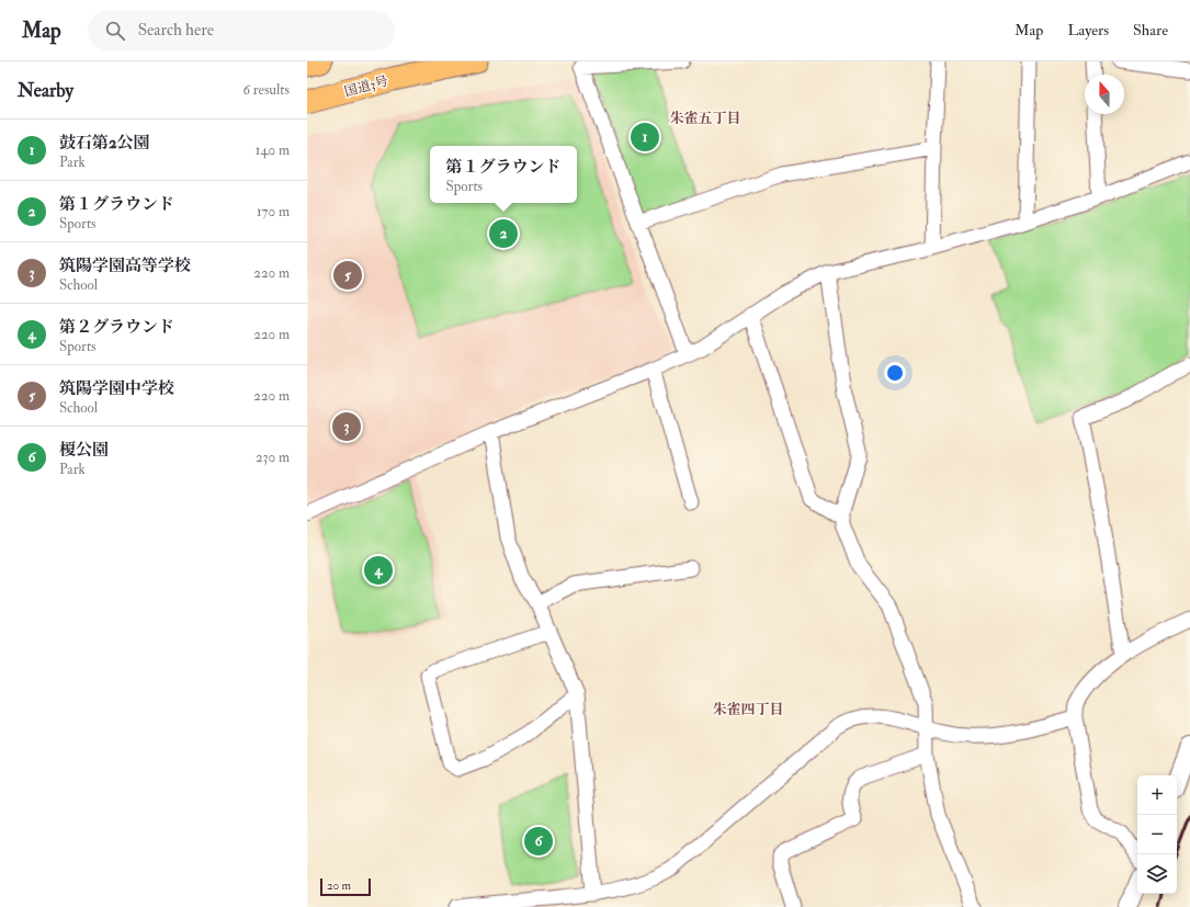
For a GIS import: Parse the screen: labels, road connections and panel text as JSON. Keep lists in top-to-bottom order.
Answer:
{
  "streets": {
    "highway": ["国道3号"]
  },
  "districts": ["朱雀五丁目", "朱雀四丁目"],
  "scale_bar": "20 m",
  "north": "top",
  "page": {
    "header": "Map",
    "search": "Search here",
    "nav": ["Map", "Layers", "Share"],
    "heading": ["Nearby", "6 results"],
    "list": [
      {
        "mark": "1",
        "name": "鼓石第2公園",
        "note": "Park",
        "value": "140 m"
      },
      {
        "mark": "2",
        "name": "第１グラウンド",
        "note": "Sports",
        "value": "170 m"
      },
      {
        "mark": "3",
        "name": "筑陽学園高等学校",
        "note": "School",
        "value": "220 m"
      },
      {
        "mark": "4",
        "name": "第２グラウンド",
        "note": "Sports",
        "value": "220 m"
      },
      {
        "mark": "5",
        "name": "筑陽学園中学校",
        "note": "School",
        "value": "220 m"
      },
      {
        "mark": "6",
        "name": "榎公園",
        "note": "Park",
        "value": "230 m"
      }
    ],
    "pins": [
      "1",
      "2",
      "5",
      "3",
      "4",
      "6"
    ],
    "popup": ["第１グラウンド", "Sports"],
    "map_buttons": ["+", "−"],
    "scale": "20 m"
  }
}
